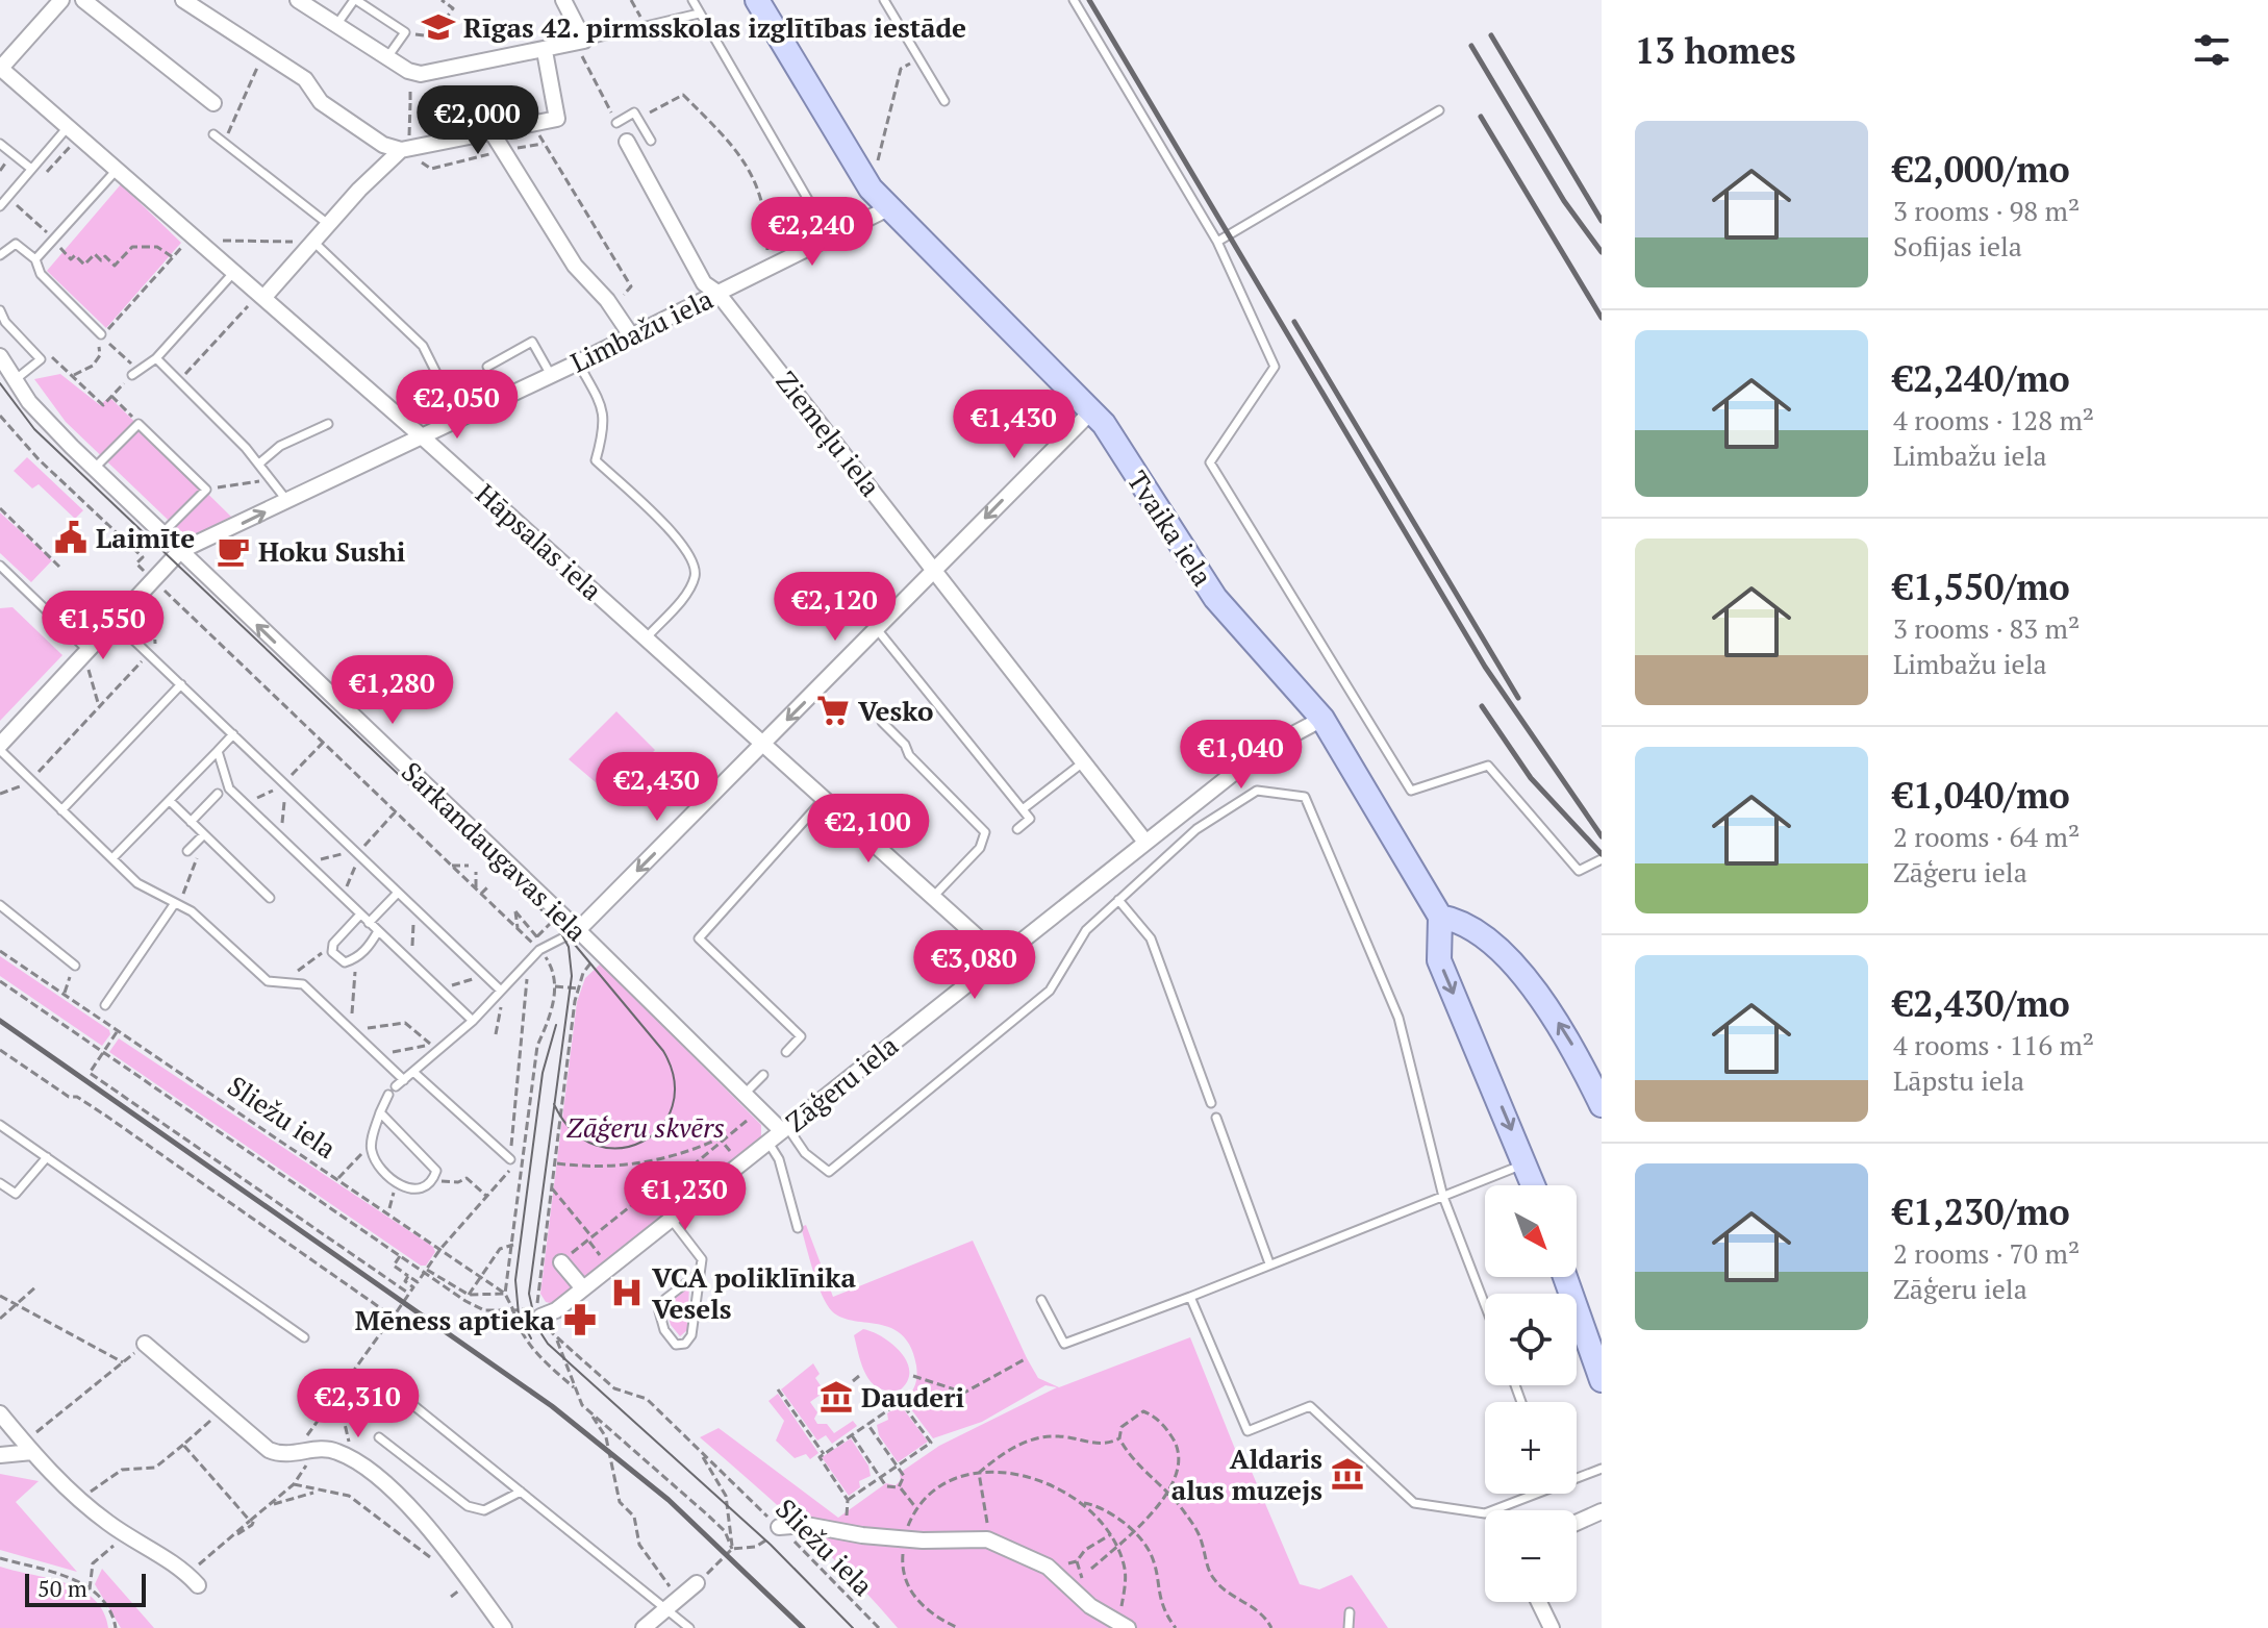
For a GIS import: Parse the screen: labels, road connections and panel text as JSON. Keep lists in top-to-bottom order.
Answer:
{
  "streets": {
    "main road": ["Tvaika iela"],
    "street": [
      "Limbažu iela",
      "Ziemeļu iela",
      "Hāpsalas iela",
      "Sarkandaugavas iela",
      "Zāģeru iela"
    ],
    "path": ["Sliežu iela"]
  },
  "crossings": [
    ["Limbažu iela", "Ziemeļu iela"],
    ["Limbažu iela", "Tvaika iela"],
    ["Limbažu iela", "Hāpsalas iela"],
    ["Limbažu iela", "Sarkandaugavas iela"],
    ["Ziemeļu iela", "Zāģeru iela"],
    ["Tvaika iela", "Zāģeru iela"],
    ["Hāpsalas iela", "Zāģeru iela"],
    ["Sarkandaugavas iela", "Zāģeru iela"]
  ],
  "one_way": ["Sarkandaugavas iela"],
  "parks": ["Zāģeru skvērs"],
  "places": {
    "school or university": ["Rīgas 42. pirmsskolas izglītības iestāde"],
    "public building": ["Laimīte"],
    "cafe": ["Hoku Sushi"],
    "supermarket": ["Vesko"],
    "hospital": ["VCA poliklīnika Vesels"],
    "pharmacy": ["Mēness aptieka"],
    "museum": ["Dauderi", "Aldaris alus muzejs"]
  },
  "scale_bar": "50 m",
  "north": "bottom right",
  "page": {
    "heading": "13 homes",
    "price": [
      "€2,000",
      "€2,240",
      "€2,050",
      "€1,430",
      "€2,120",
      "€1,550",
      "€1,280",
      "€1,040",
      "€2,430",
      "€2,100",
      "€3,080",
      "€1,230",
      "€2,310"
    ],
    "list": [
      {
        "name": "€2,000/mo",
        "note": "3 rooms · 98 m² · Sofijas iela"
      },
      {
        "name": "€2,240/mo",
        "note": "4 rooms · 128 m² · Limbažu iela"
      },
      {
        "name": "€1,550/mo",
        "note": "3 rooms · 83 m² · Limbažu iela"
      },
      {
        "name": "€1,040/mo",
        "note": "2 rooms · 64 m² · Zāģeru iela"
      },
      {
        "name": "€2,430/mo",
        "note": "4 rooms · 116 m² · Lāpstu iela"
      },
      {
        "name": "€1,230/mo",
        "note": "2 rooms · 70 m² · Zāģeru iela"
      }
    ],
    "map_buttons": ["+", "−"],
    "scale": "50 m"
  }
}
